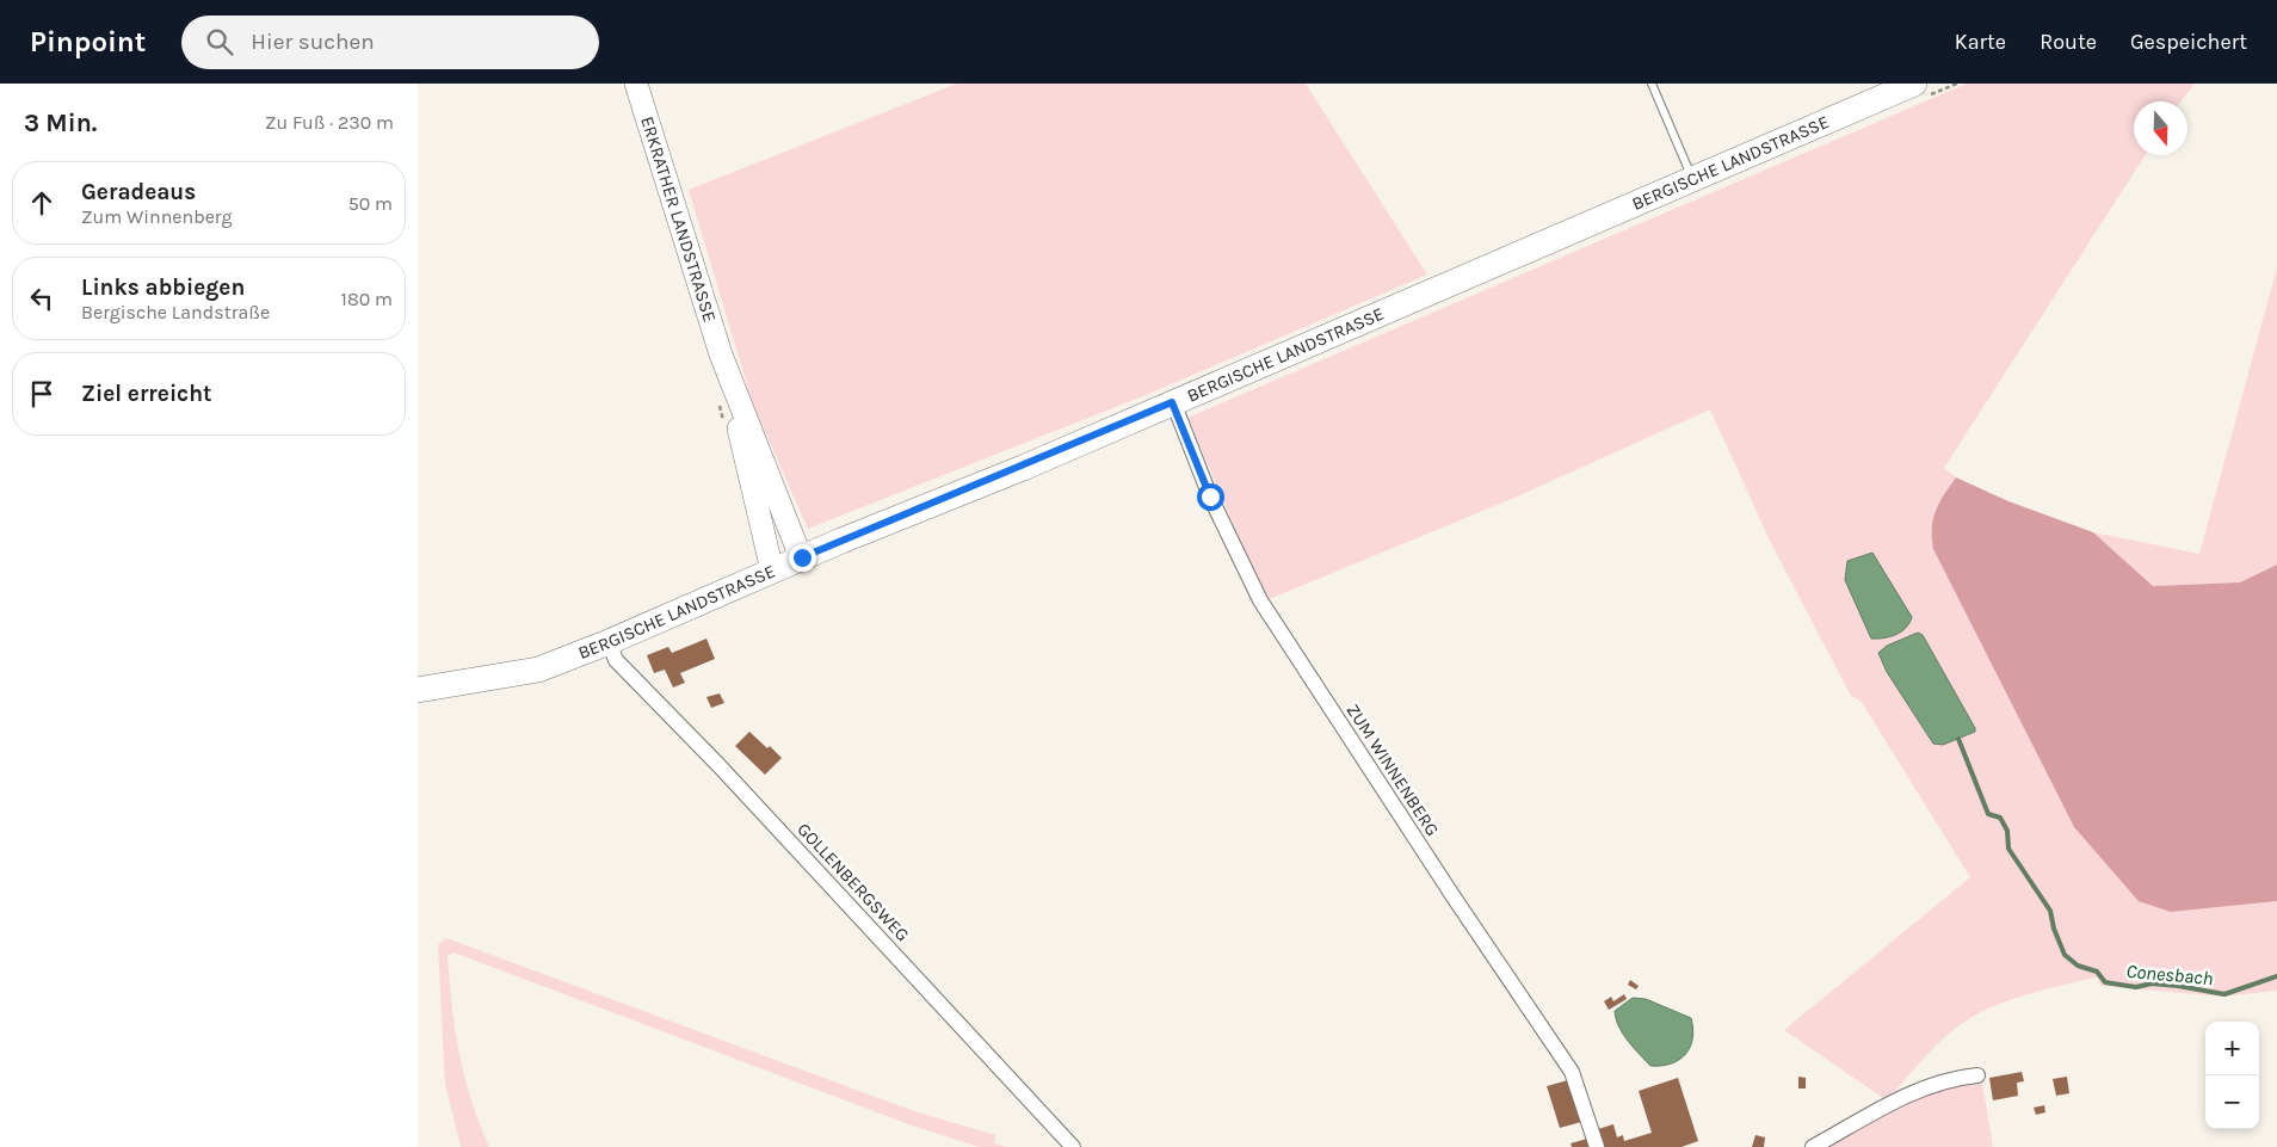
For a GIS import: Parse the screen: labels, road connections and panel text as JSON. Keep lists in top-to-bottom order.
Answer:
{
  "streets": {
    "main road": ["BERGISCHE LANDSTRASSE"],
    "street": ["ERKRATHER LANDSTRASSE", "ZUM WINNENBERG", "GOLLENBERGSWEG"]
  },
  "crossings": [
    ["BERGISCHE LANDSTRASSE", "ERKRATHER LANDSTRASSE"],
    ["BERGISCHE LANDSTRASSE", "ZUM WINNENBERG"],
    ["BERGISCHE LANDSTRASSE", "GOLLENBERGSWEG"]
  ],
  "water": ["Conesbach"],
  "north": "bottom",
  "page": {
    "header": "Pinpoint",
    "search": "Hier suchen",
    "nav": ["Karte", "Route", "Gespeichert"],
    "heading": ["3 Min.", "Zu Fuß · 230 m"],
    "list": [
      ["Geradeaus", "Zum Winnenberg", "50 m"],
      ["Links abbiegen", "Bergische Landstraße", "180 m"],
      "Ziel erreicht"
    ],
    "map_buttons": ["+", "−"]
  }
}
